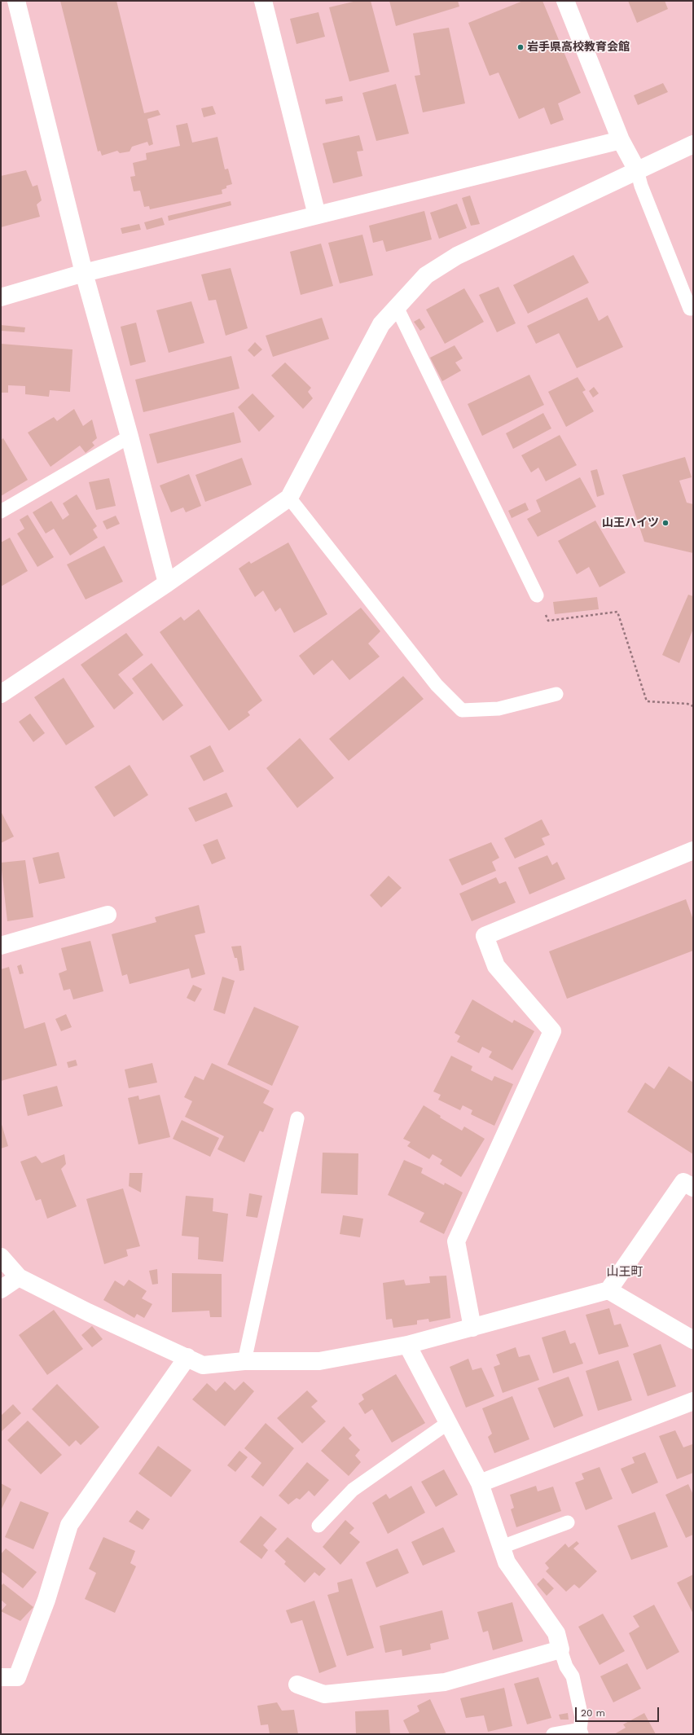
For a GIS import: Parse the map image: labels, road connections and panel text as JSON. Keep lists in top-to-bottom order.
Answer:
{
  "districts": ["山王町"],
  "places": ["岩手県高校教育会館", "山王ハイツ"],
  "scale_bar": "20 m"
}
